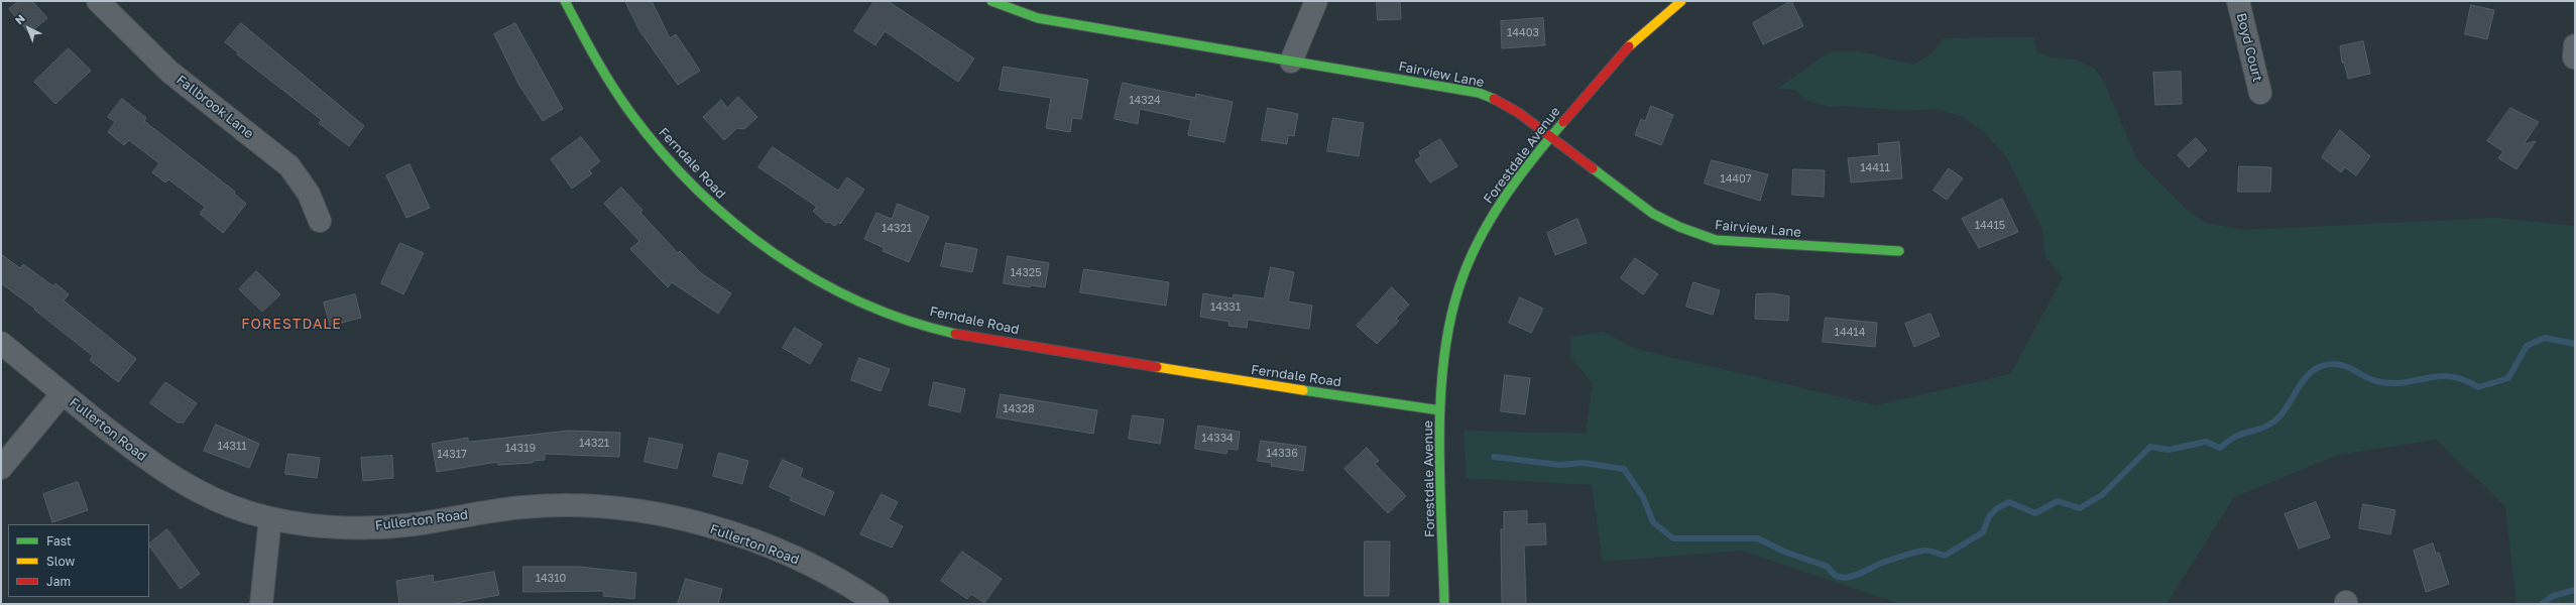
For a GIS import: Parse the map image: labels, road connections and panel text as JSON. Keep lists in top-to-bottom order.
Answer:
{
  "streets": {
    "street": [
      "Boyd Court",
      "Fairview Lane",
      "Fallbrook Lane",
      "Forestdale Avenue",
      "Ferndale Road",
      "Fullerton Road"
    ]
  },
  "crossings": [
    ["Fairview Lane", "Forestdale Avenue"],
    ["Forestdale Avenue", "Ferndale Road"]
  ],
  "districts": ["FORESTDALE"],
  "house_numbers": [
    "14403",
    "14324",
    "14411",
    "14407",
    "14415",
    "14321",
    "14325",
    "14331",
    "14414",
    "14328",
    "14334",
    "14321",
    "14311",
    "14319",
    "14336",
    "14317",
    "14310"
  ],
  "legend": ["Fast", "Slow", "Jam"],
  "north": "top left"
}
